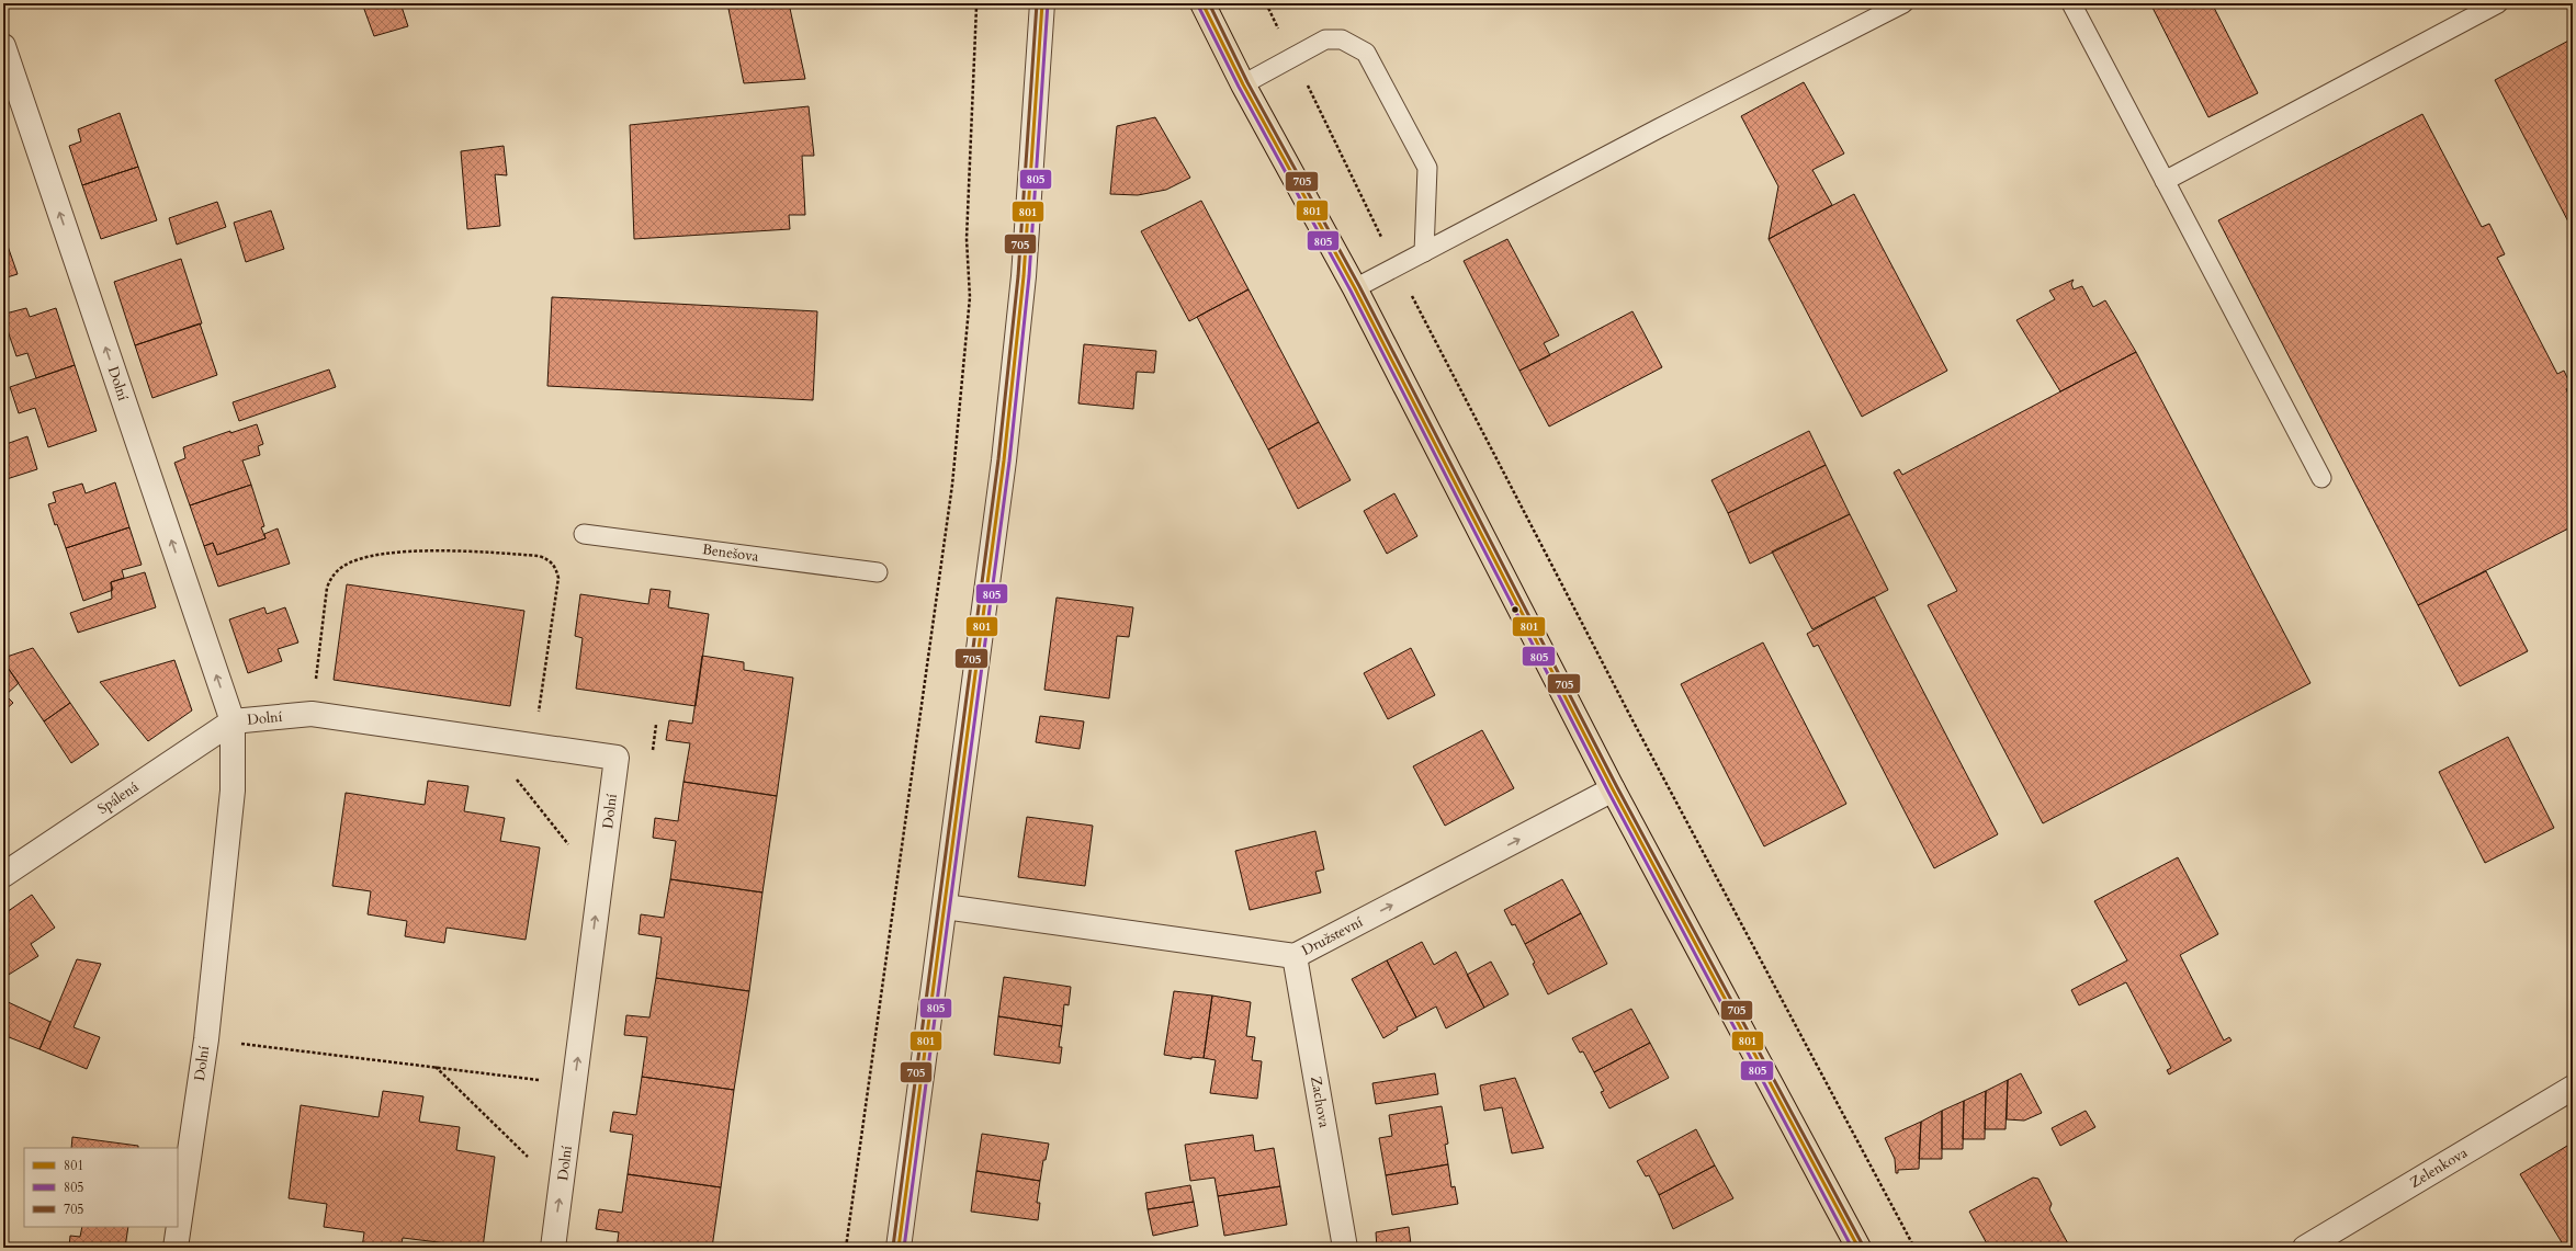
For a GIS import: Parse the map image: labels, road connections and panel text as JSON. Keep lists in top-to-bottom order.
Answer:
{
  "streets": {
    "street": [
      "Dolní",
      "Spálená",
      "Družstevní",
      "Zachova",
      "Zelenkova"
    ],
    "lane": ["Benešova"]
  },
  "crossings": [
    ["Dolní", "Spálená"],
    ["Družstevní", "Zachova"]
  ],
  "one_way": ["Dolní", "Družstevní"],
  "lines": ["transit line 801", "transit line 805", "transit line 705"],
  "legend": ["801", "805", "705"]
}
